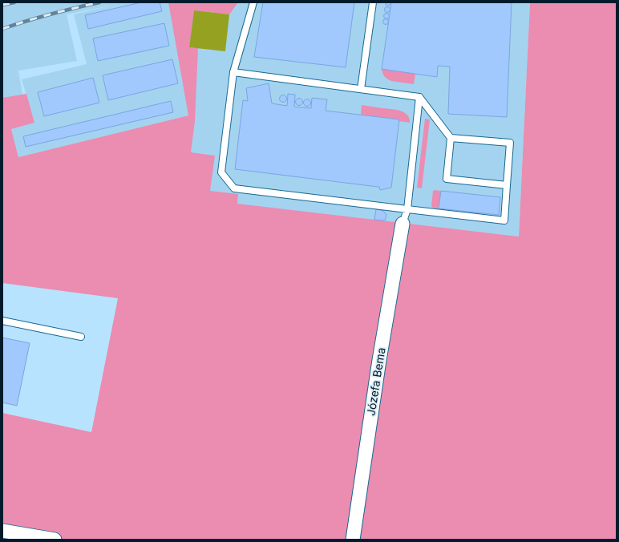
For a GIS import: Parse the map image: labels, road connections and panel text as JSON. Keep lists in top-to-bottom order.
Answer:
{
  "streets": {
    "street": ["Józefa Bema"]
  }
}
